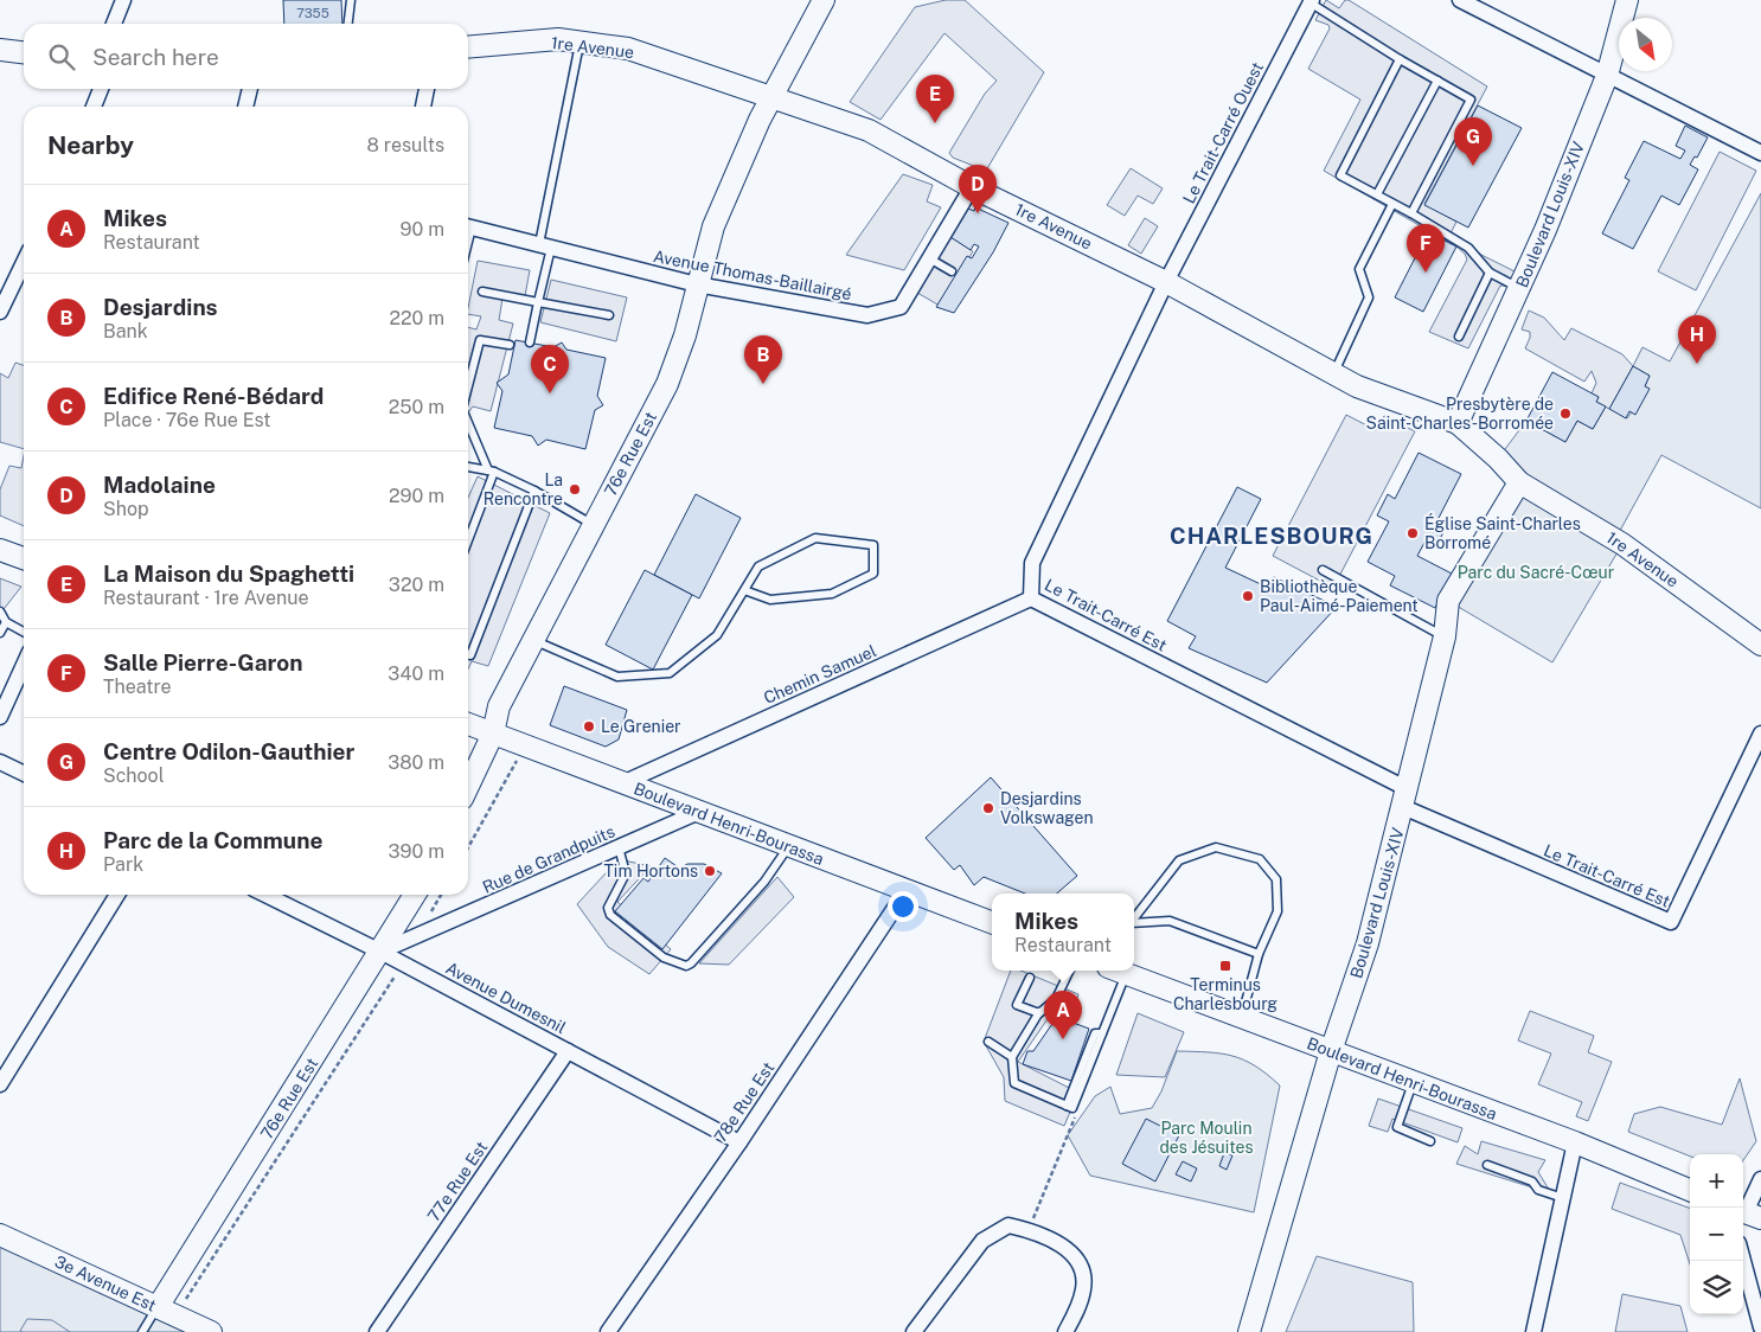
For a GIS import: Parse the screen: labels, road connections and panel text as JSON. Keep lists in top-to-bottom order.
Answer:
{
  "streets": {
    "street": [
      "1re Avenue",
      "Le Trait-Carré Ouest",
      "Boulevard Louis-XIV",
      "Avenue Thomas-Baillairgé",
      "76e Rue Est",
      "Le Trait-Carré Est",
      "Chemin Samuel",
      "Boulevard Henri-Bourassa",
      "Rue de Grandpuits",
      "Avenue Dumesnil",
      "78e Rue Est",
      "77e Rue Est",
      "3e Avenue Est"
    ]
  },
  "crossings": [
    ["1re Avenue", "Le Trait-Carré Ouest"],
    ["1re Avenue", "Boulevard Louis-XIV"],
    ["1re Avenue", "Avenue Thomas-Baillairgé"],
    ["1re Avenue", "76e Rue Est"],
    ["1re Avenue", "Le Trait-Carré Est"],
    ["Le Trait-Carré Ouest", "Le Trait-Carré Est"],
    ["Boulevard Louis-XIV", "Le Trait-Carré Est"],
    ["Boulevard Louis-XIV", "Boulevard Henri-Bourassa"],
    ["Avenue Thomas-Baillairgé", "76e Rue Est"],
    ["76e Rue Est", "Boulevard Henri-Bourassa"],
    ["76e Rue Est", "Rue de Grandpuits"],
    ["76e Rue Est", "Avenue Dumesnil"],
    ["76e Rue Est", "3e Avenue Est"],
    ["Le Trait-Carré Est", "Chemin Samuel"],
    ["Chemin Samuel", "Boulevard Henri-Bourassa"],
    ["Boulevard Henri-Bourassa", "Rue de Grandpuits"],
    ["Boulevard Henri-Bourassa", "78e Rue Est"],
    ["Rue de Grandpuits", "Avenue Dumesnil"],
    ["Avenue Dumesnil", "78e Rue Est"],
    ["Avenue Dumesnil", "77e Rue Est"]
  ],
  "districts": ["CHARLESBOURG"],
  "parks": ["Parc du Sacré-Cœur", "Parc Moulin des Jésuites"],
  "places": {
    "other": [
      "Presbytère de Saint-Charles-Borromée",
      "La Rencontre",
      "Église Saint-Charles Borromé",
      "Bibliothèque Paul-Aimé-Paiement",
      "Le Grenier",
      "Desjardins Volkswagen",
      "Tim Hortons"
    ],
    "transit": ["Terminus Charlesbourg"]
  },
  "house_numbers": ["7355"],
  "north": "bottom right",
  "page": {
    "search": "Search here",
    "pins": [
      "E",
      "G",
      "D",
      "F",
      "H",
      "B",
      "C",
      "A"
    ],
    "heading": ["Nearby", "8 results"],
    "list": [
      {
        "mark": "A",
        "name": "Mikes",
        "note": "Restaurant",
        "value": "90 m"
      },
      {
        "mark": "B",
        "name": "Desjardins",
        "note": "Bank",
        "value": "220 m"
      },
      {
        "mark": "C",
        "name": "Edifice René-Bédard",
        "note": "Place · 76e Rue Est",
        "value": "250 m"
      },
      {
        "mark": "D",
        "name": "Madolaine",
        "note": "Shop",
        "value": "290 m"
      },
      {
        "mark": "E",
        "name": "La Maison du Spaghetti",
        "note": "Restaurant · 1re Avenue",
        "value": "320 m"
      },
      {
        "mark": "F",
        "name": "Salle Pierre-Garon",
        "note": "Theatre",
        "value": "340 m"
      },
      {
        "mark": "G",
        "name": "Centre Odilon-Gauthier",
        "note": "School",
        "value": "380 m"
      },
      {
        "mark": "H",
        "name": "Parc de la Commune",
        "note": "Park",
        "value": "390 m"
      }
    ],
    "popup": ["Mikes", "Restaurant"],
    "map_buttons": ["+", "−"]
  }
}
